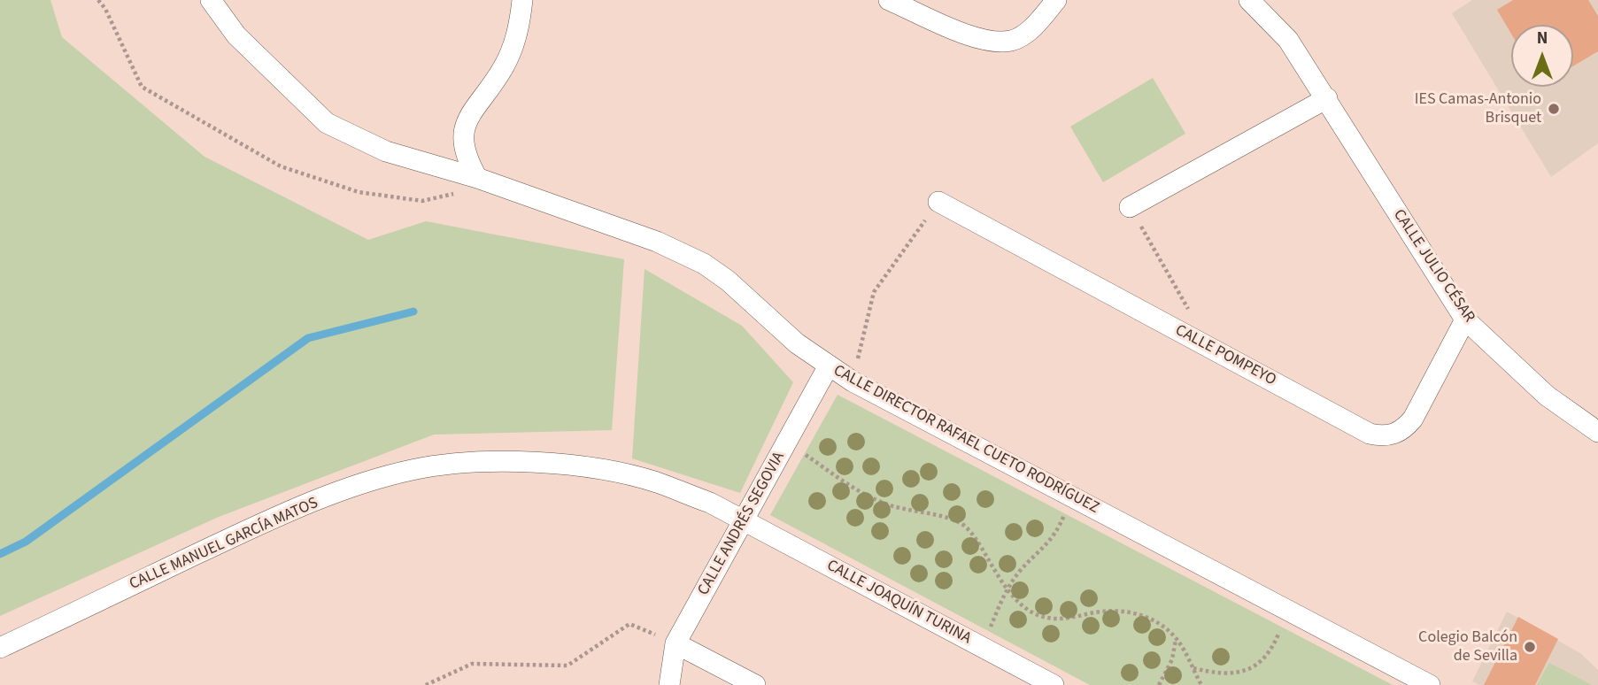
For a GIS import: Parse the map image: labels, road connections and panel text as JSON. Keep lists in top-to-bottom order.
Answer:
{
  "streets": {
    "street": [
      "CALLE JULIO CÉSAR",
      "CALLE POMPEYO",
      "CALLE DIRECTOR RAFAEL CUETO RODRÍGUEZ",
      "CALLE ANDRÉS SEGOVIA",
      "CALLE MANUEL GARCÍA MATOS",
      "CALLE JOAQUÍN TURINA"
    ]
  },
  "crossings": [
    ["CALLE JULIO CÉSAR", "CALLE POMPEYO"],
    ["CALLE DIRECTOR RAFAEL CUETO RODRÍGUEZ", "CALLE ANDRÉS SEGOVIA"],
    ["CALLE ANDRÉS SEGOVIA", "CALLE MANUEL GARCÍA MATOS"],
    ["CALLE ANDRÉS SEGOVIA", "CALLE JOAQUÍN TURINA"],
    ["CALLE MANUEL GARCÍA MATOS", "CALLE JOAQUÍN TURINA"]
  ],
  "places": ["IES Camas-Antonio Brisquet", "Colegio Balcón de Sevilla"],
  "north": "top"
}
